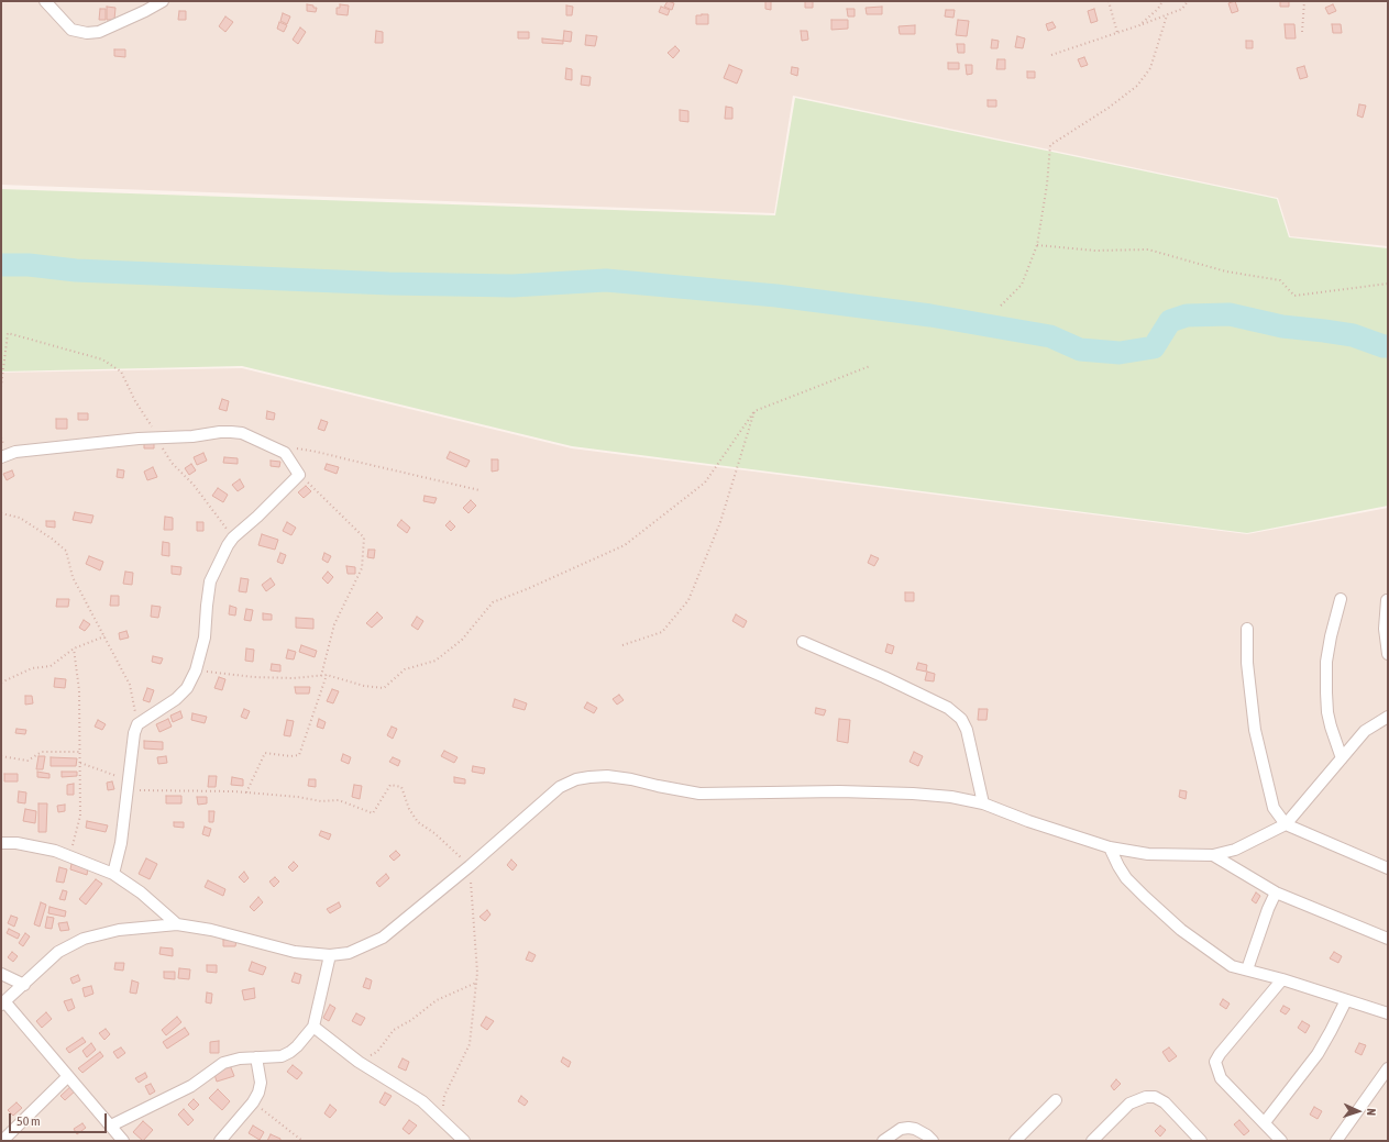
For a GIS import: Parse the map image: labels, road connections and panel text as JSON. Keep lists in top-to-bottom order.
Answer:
{
  "scale_bar": "50 m",
  "north": "right"
}
